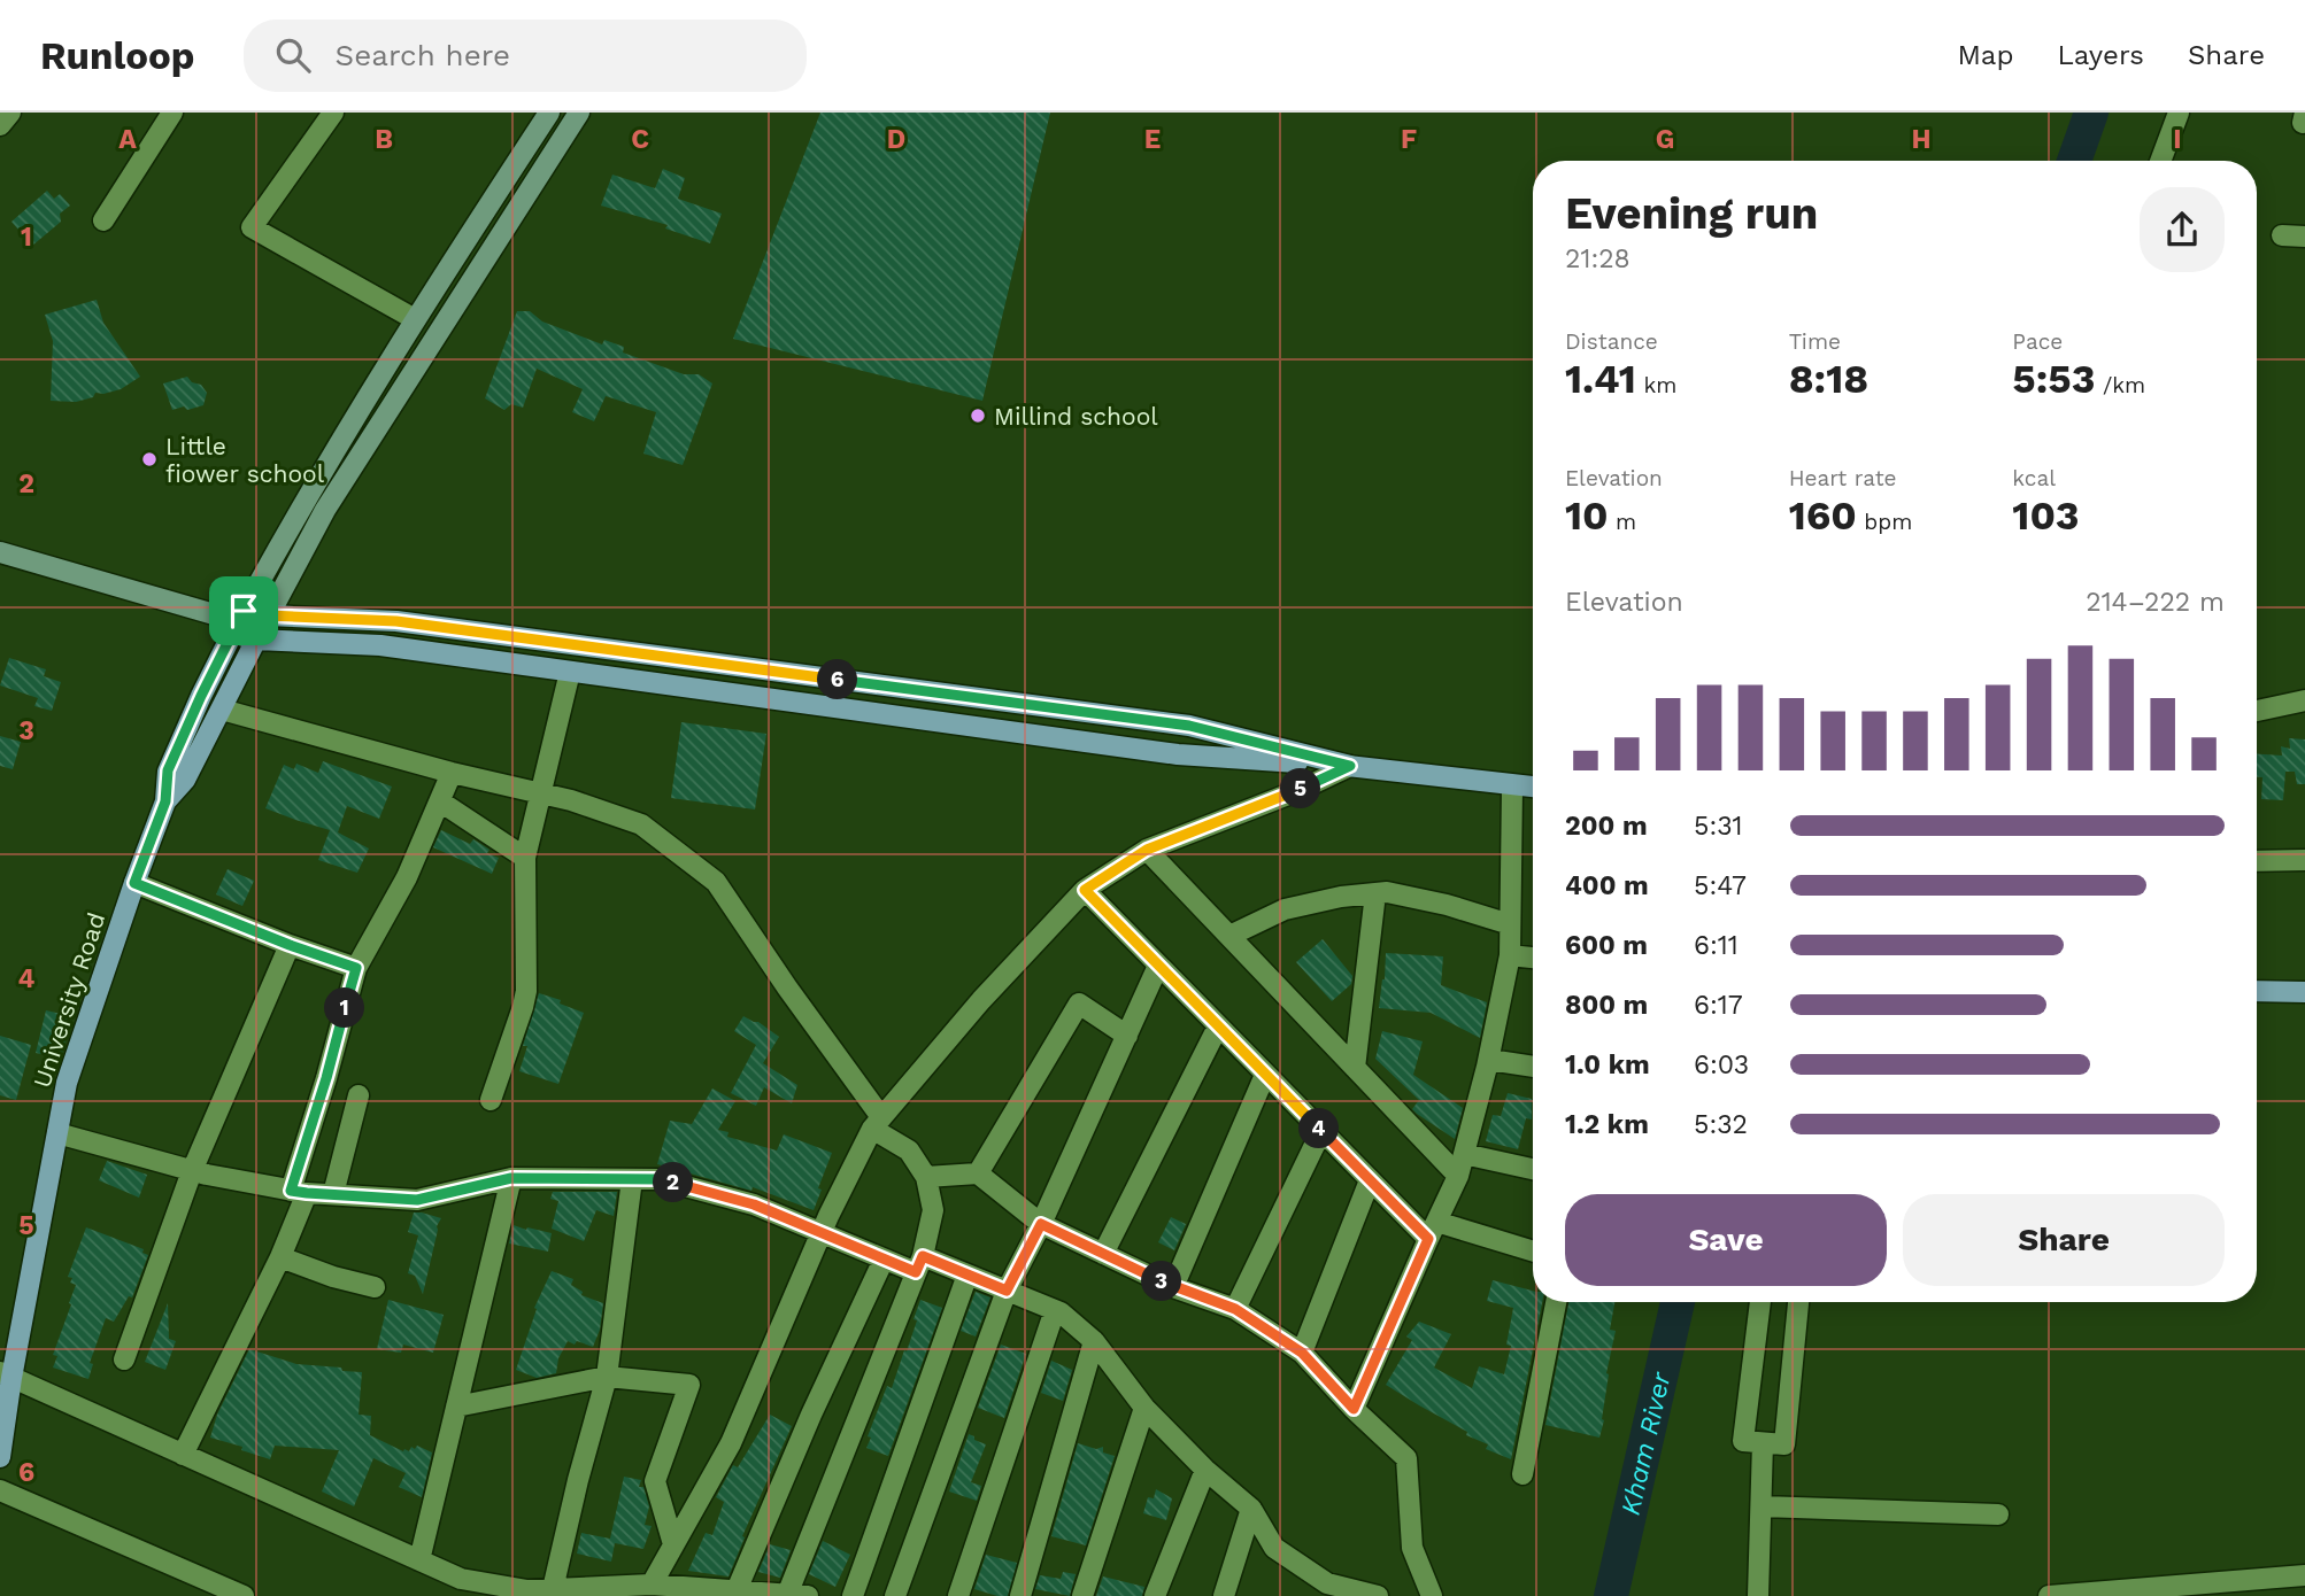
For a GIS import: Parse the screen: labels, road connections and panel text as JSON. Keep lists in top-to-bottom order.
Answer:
{
  "streets": {
    "main road": ["University Road"]
  },
  "water": ["Kham River"],
  "places": ["Millind school", "Little fiower school"],
  "page": {
    "header": "Runloop",
    "search": "Search here",
    "nav": ["Map", "Layers", "Share"],
    "heading": ["Evening run", "21:28"],
    "stats": [
      ["Distance", "1.41 km"],
      ["Time", "8:18"],
      ["Pace", "5:53 /km"],
      ["Elevation", "10 m"],
      ["Heart rate", "160 bpm"],
      ["kcal", "103"]
    ],
    "chart": ["Elevation", "214–222 m"],
    "pins": [
      "6",
      "5",
      "1",
      "4",
      "2",
      "3"
    ],
    "list": [
      {
        "name": "200 m",
        "note": "5:31"
      },
      {
        "name": "400 m",
        "note": "5:47"
      },
      {
        "name": "600 m",
        "note": "6:11"
      },
      {
        "name": "800 m",
        "note": "6:17"
      },
      {
        "name": "1.0 km",
        "note": "6:03"
      },
      {
        "name": "1.2 km",
        "note": "5:32"
      }
    ],
    "buttons": ["Save", "Share"]
  },
  "grid": {
    "columns": [
      "A",
      "B",
      "C",
      "D",
      "E",
      "F",
      "G",
      "H",
      "I"
    ],
    "rows": [
      "1",
      "2",
      "3",
      "4",
      "5",
      "6"
    ]
  }
}
